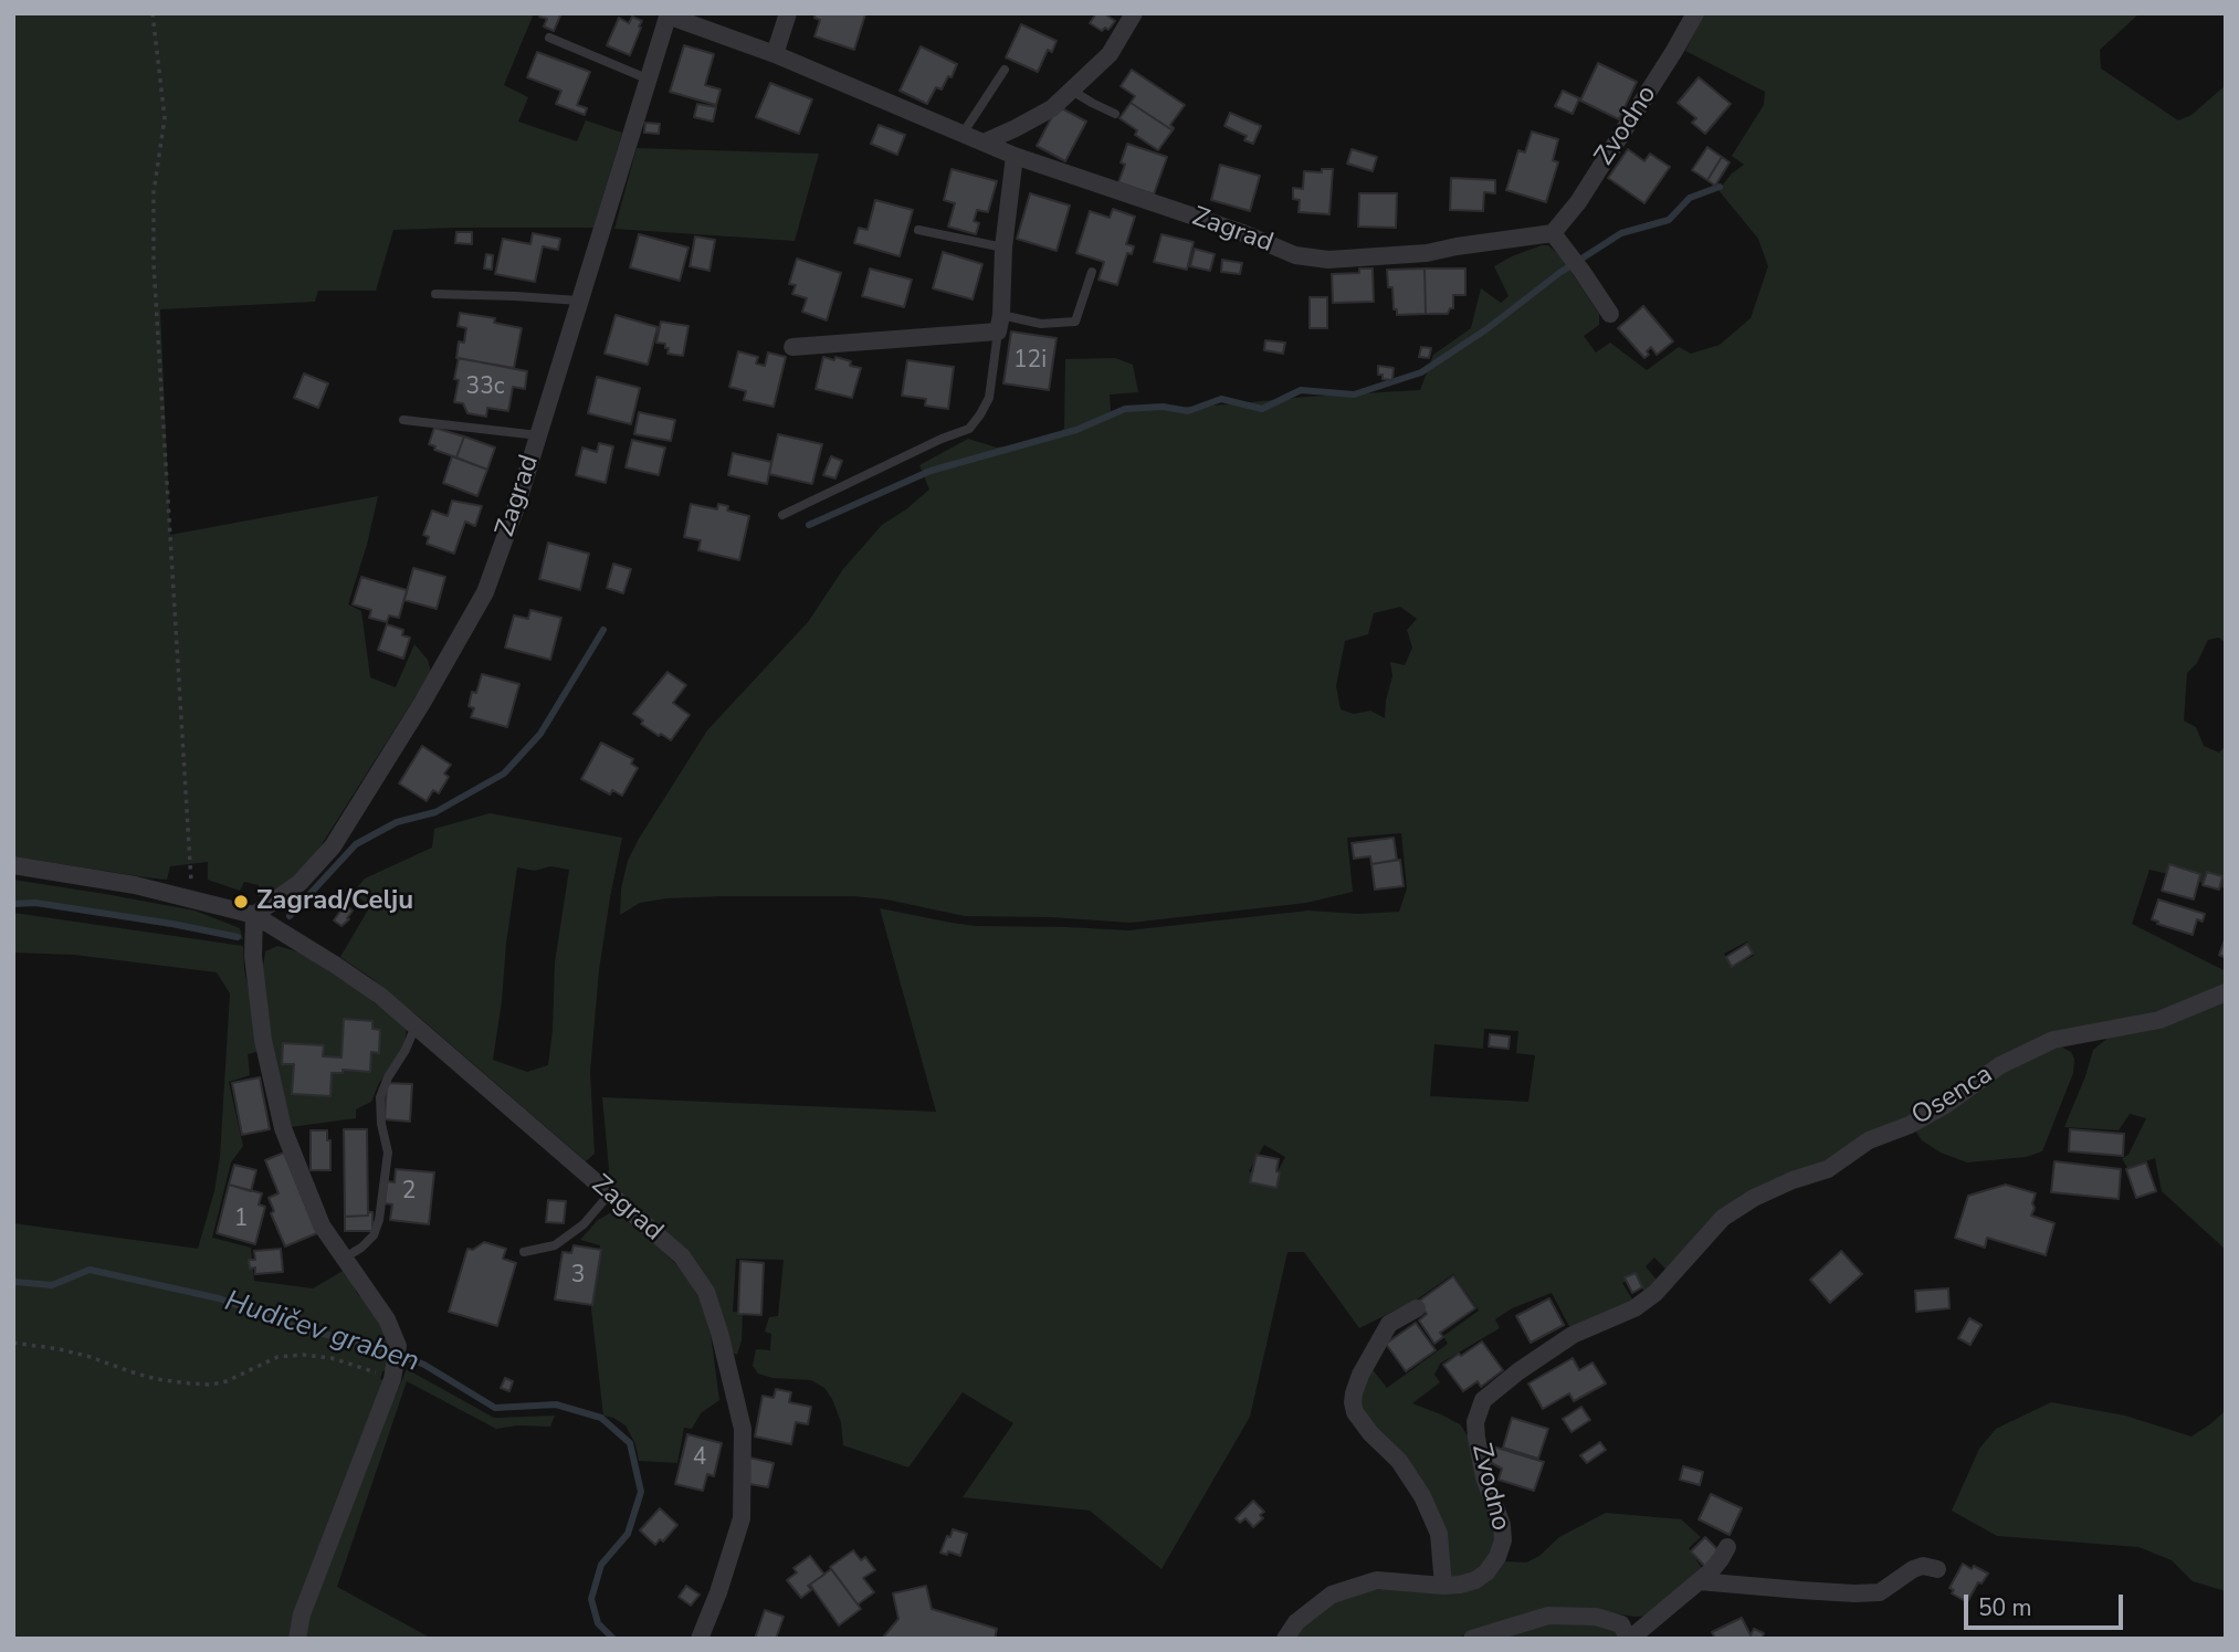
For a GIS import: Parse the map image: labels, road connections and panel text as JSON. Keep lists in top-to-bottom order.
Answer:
{
  "streets": {
    "street": ["Zvodno", "Zagrad", "Osenca"]
  },
  "crossings": [
    ["Zvodno", "Zagrad"],
    ["Zvodno", "Osenca"]
  ],
  "water": ["Hudičev graben"],
  "places": ["Zagrad/Celju"],
  "house_numbers": [
    "12i",
    "33c",
    "2",
    "1",
    "3",
    "4"
  ],
  "scale_bar": "50 m"
}
